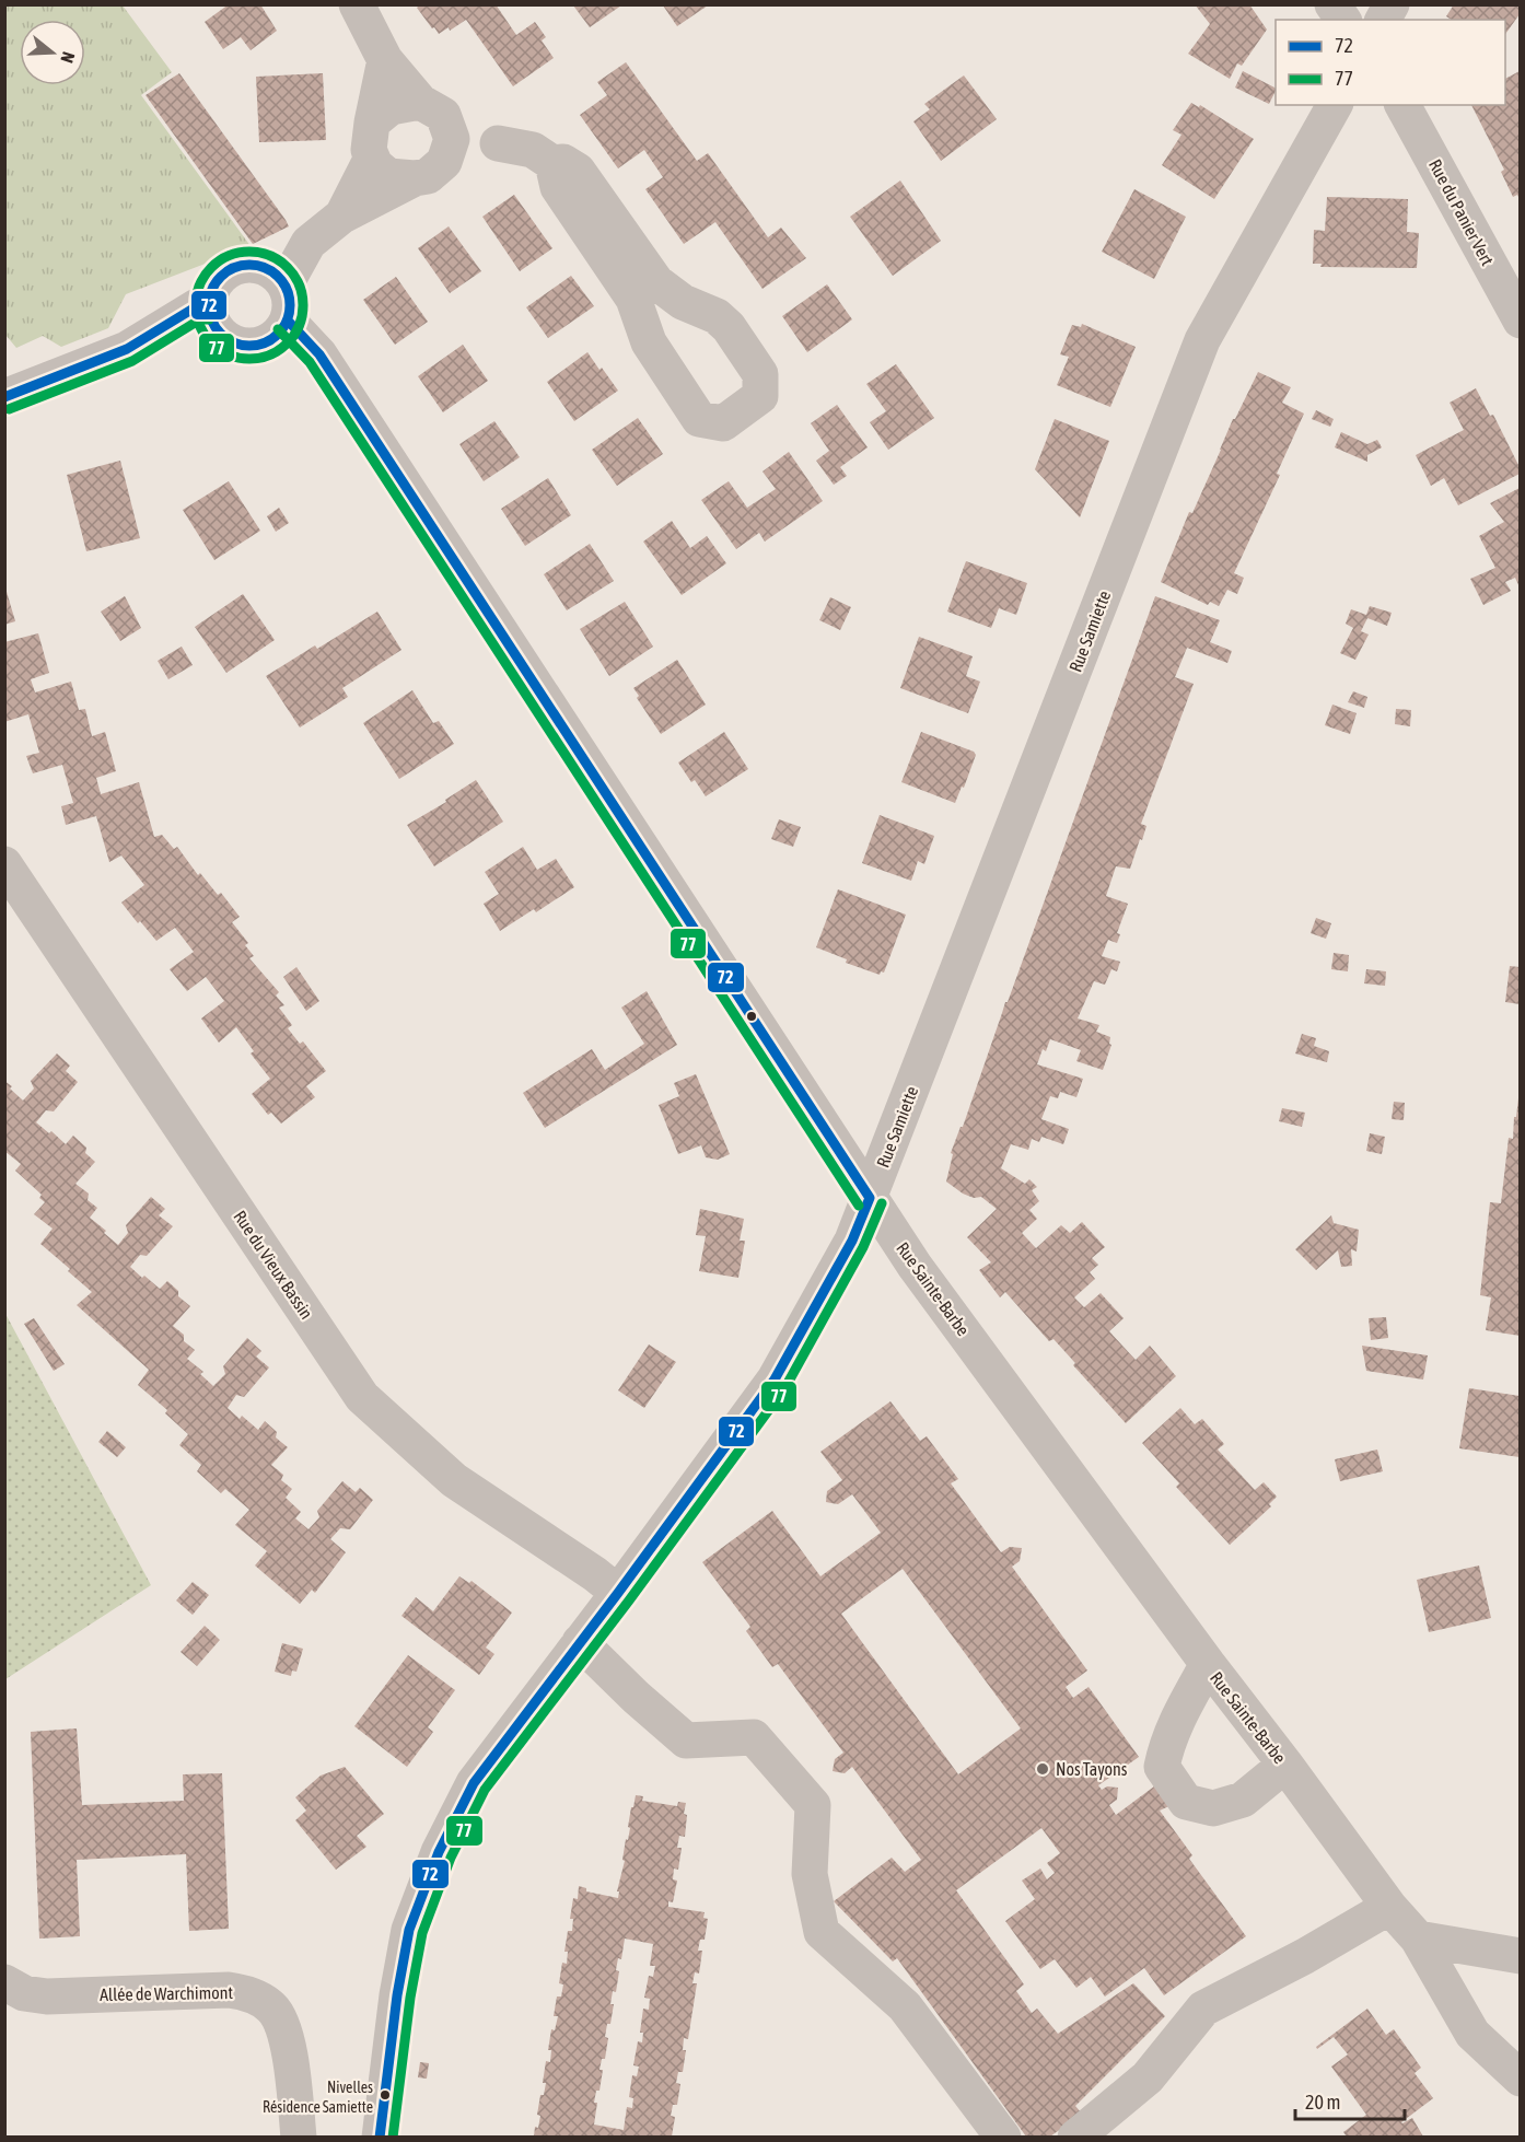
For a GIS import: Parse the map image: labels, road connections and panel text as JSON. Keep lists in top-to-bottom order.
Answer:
{
  "streets": {
    "street": [
      "Rue du Panier Vert",
      "Rue Samiette",
      "Rue du Vieux Bassin",
      "Rue Sainte-Barbe",
      "Allée de Warchimont"
    ]
  },
  "crossings": [
    ["Rue Samiette", "Rue du Vieux Bassin"],
    ["Rue Samiette", "Rue Sainte-Barbe"]
  ],
  "places": ["Nos Tayons", "Nivelles Résidence Samiette"],
  "lines": ["transit line 77", "transit line 72"],
  "legend": ["72", "77"],
  "scale_bar": "20 m",
  "north": "right"
}
